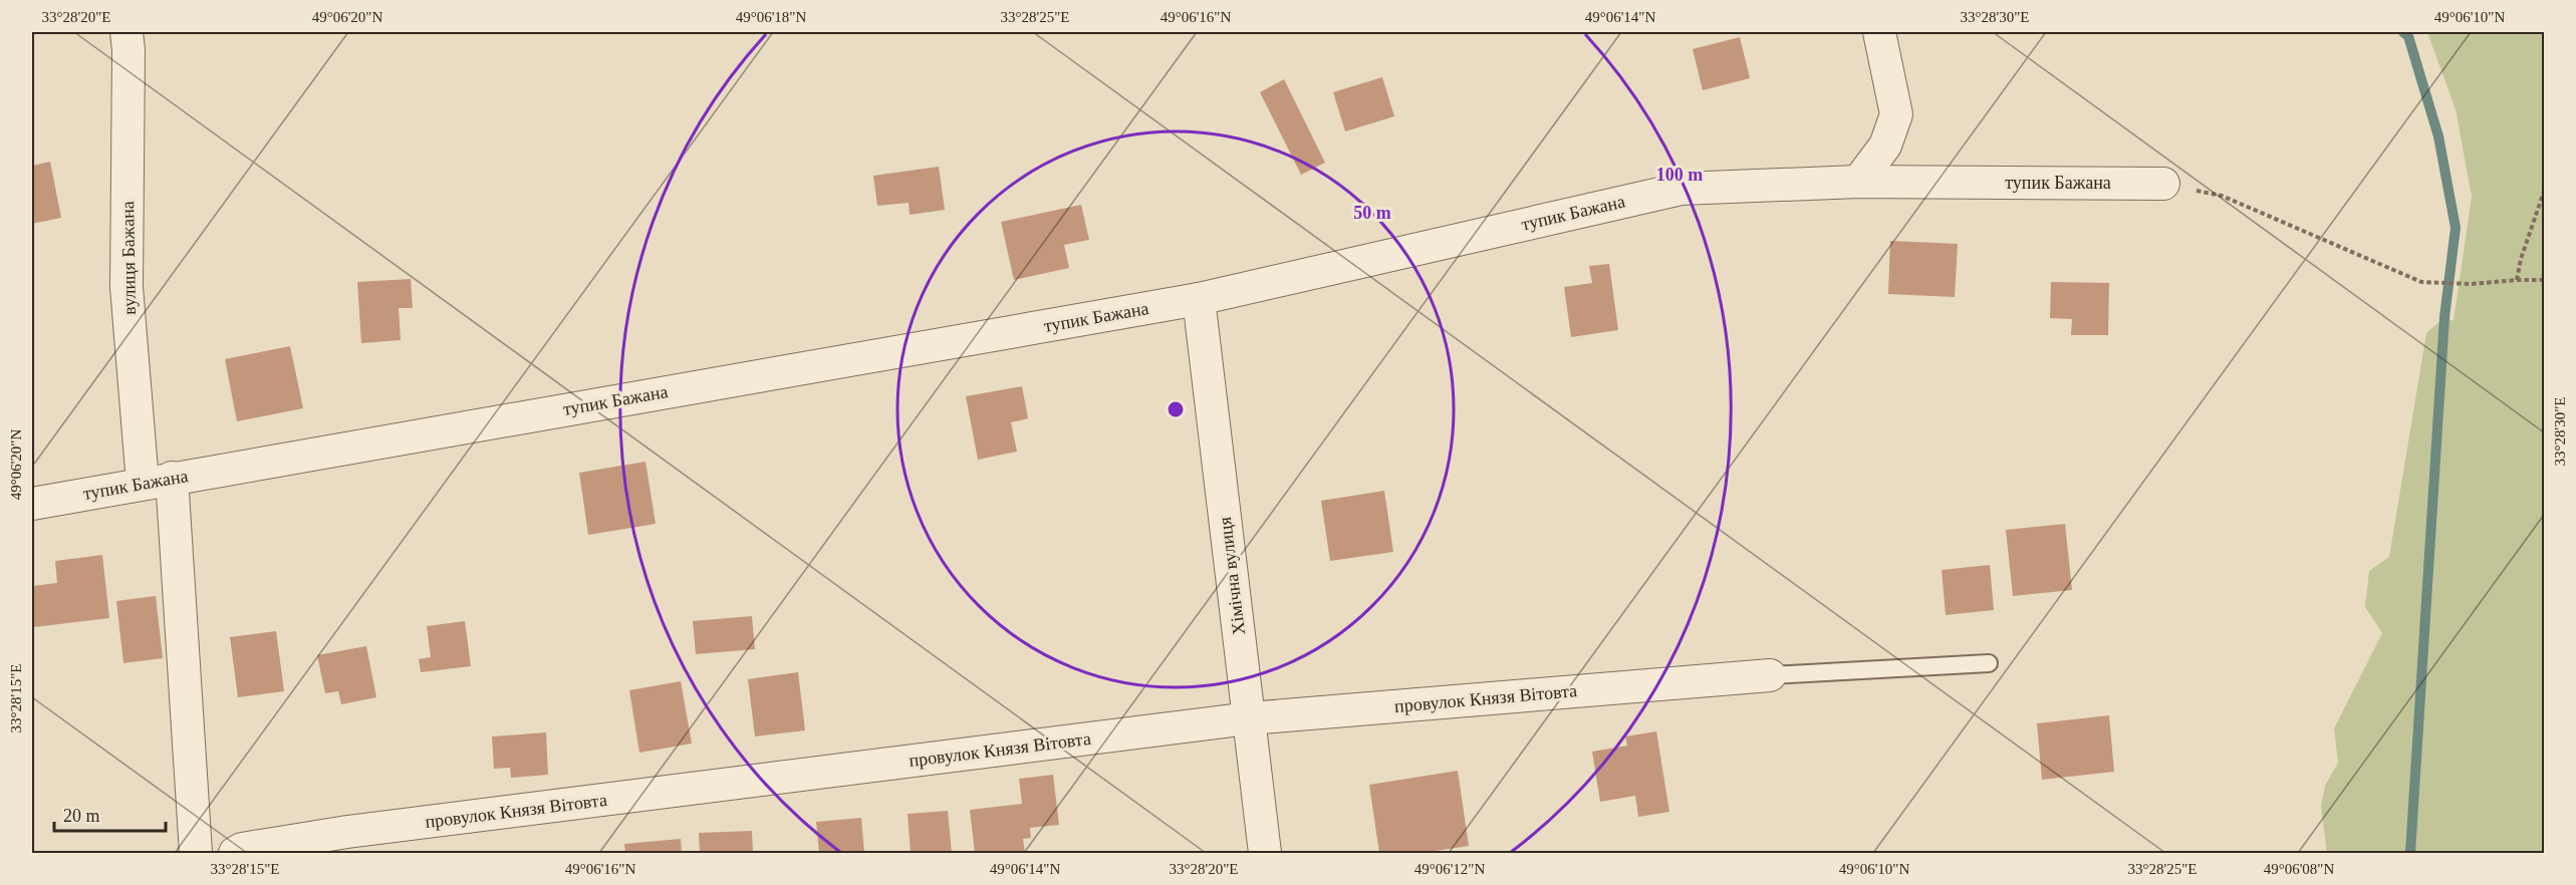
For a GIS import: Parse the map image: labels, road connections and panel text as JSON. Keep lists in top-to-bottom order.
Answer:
{
  "streets": {
    "street": [
      "тупик Бажана",
      "вулиця Бажана",
      "Хімічна вулиця",
      "провулок Князя Вітовта"
    ]
  },
  "crossings": [
    ["тупик Бажана", "вулиця Бажана"],
    ["тупик Бажана", "Хімічна вулиця"],
    ["Хімічна вулиця", "провулок Князя Вітовта"]
  ],
  "scale_bar": "20 m",
  "coordinates": [
    "33°28'20\"E",
    "49°06'20\"N",
    "49°06'18\"N",
    "33°28'25\"E",
    "49°06'16\"N",
    "49°06'14\"N",
    "33°28'30\"E",
    "49°06'10\"N",
    "33°28'15\"E",
    "49°06'12\"N",
    "49°06'08\"N"
  ],
  "rings": ["100 m", "50 m"]
}
